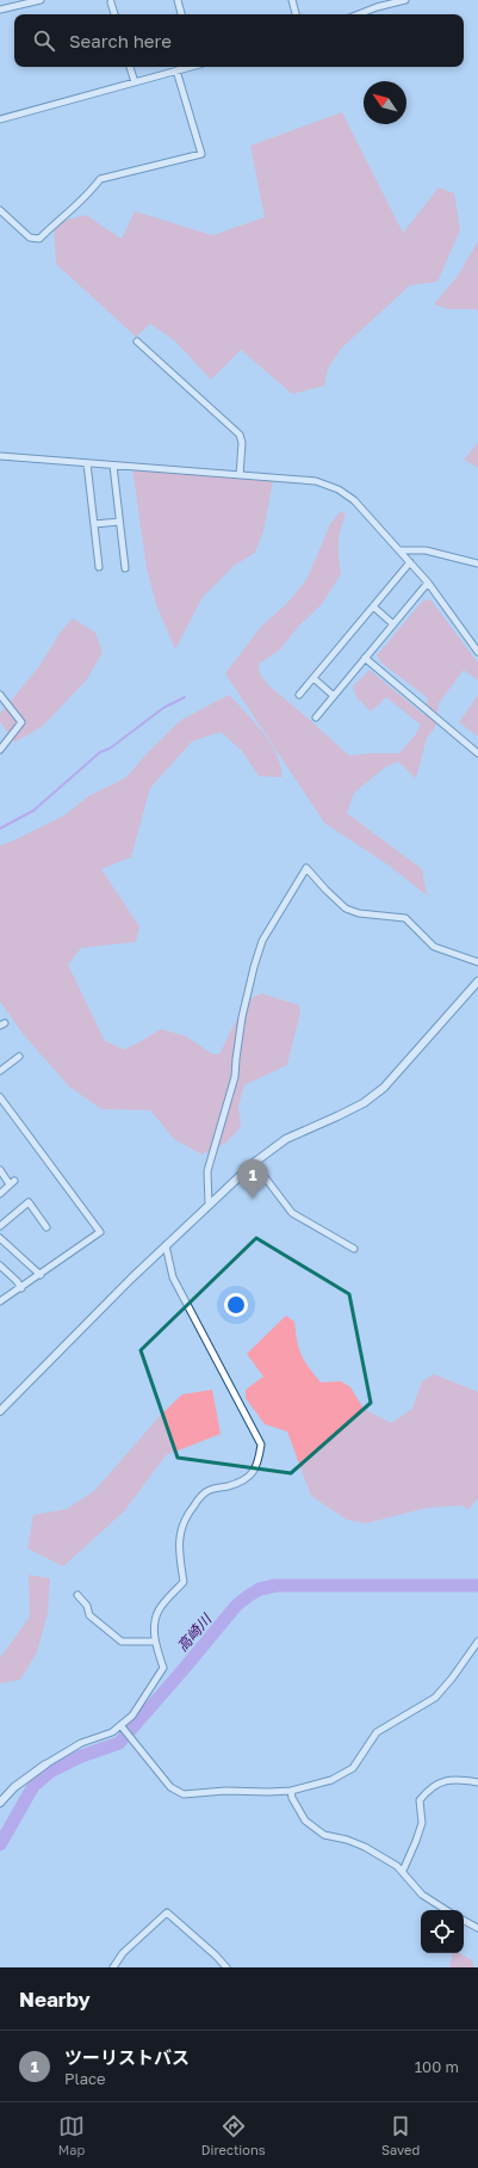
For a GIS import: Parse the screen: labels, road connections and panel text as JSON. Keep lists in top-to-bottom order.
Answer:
{
  "water": ["高崎川"],
  "north": "top left",
  "page": {
    "search": "Search here",
    "pins": "1",
    "heading": "Nearby",
    "list": [
      {
        "mark": "1",
        "name": "ツーリストバス",
        "note": "Place",
        "value": "100 m"
      }
    ],
    "nav": ["Map", "Directions", "Saved"]
  }
}
